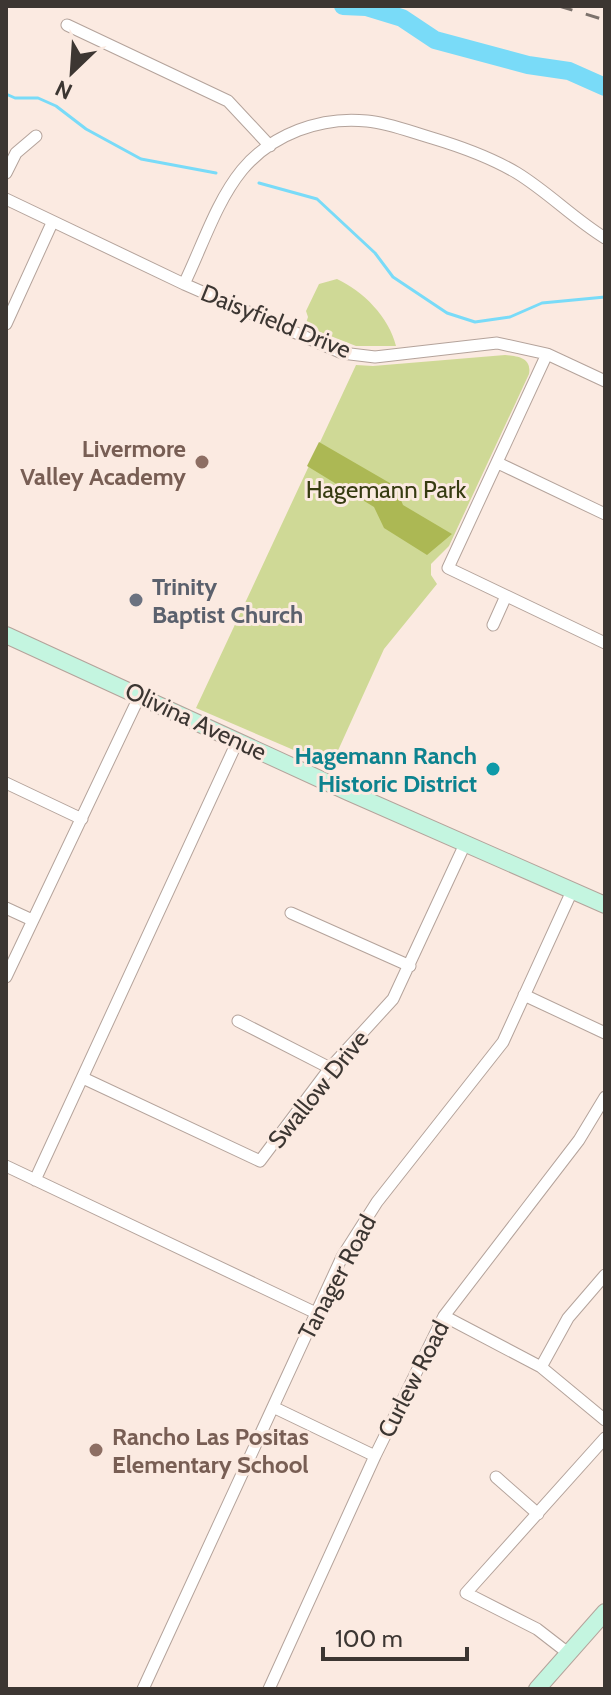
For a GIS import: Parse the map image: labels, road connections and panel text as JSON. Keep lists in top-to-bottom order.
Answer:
{
  "streets": {
    "street": [
      "Daisyfield Drive",
      "Olivina Avenue",
      "Swallow Drive",
      "Tanager Road",
      "Curlew Road"
    ]
  },
  "crossings": [
    ["Olivina Avenue", "Swallow Drive"],
    ["Olivina Avenue", "Tanager Road"]
  ],
  "parks": ["Hagemann Park"],
  "places": [
    "Livermore Valley Academy",
    "Trinity Baptist Church",
    "Hagemann Ranch Historic District",
    "Rancho Las Positas Elementary School"
  ],
  "scale_bar": "100 m",
  "north": "bottom left"
}
